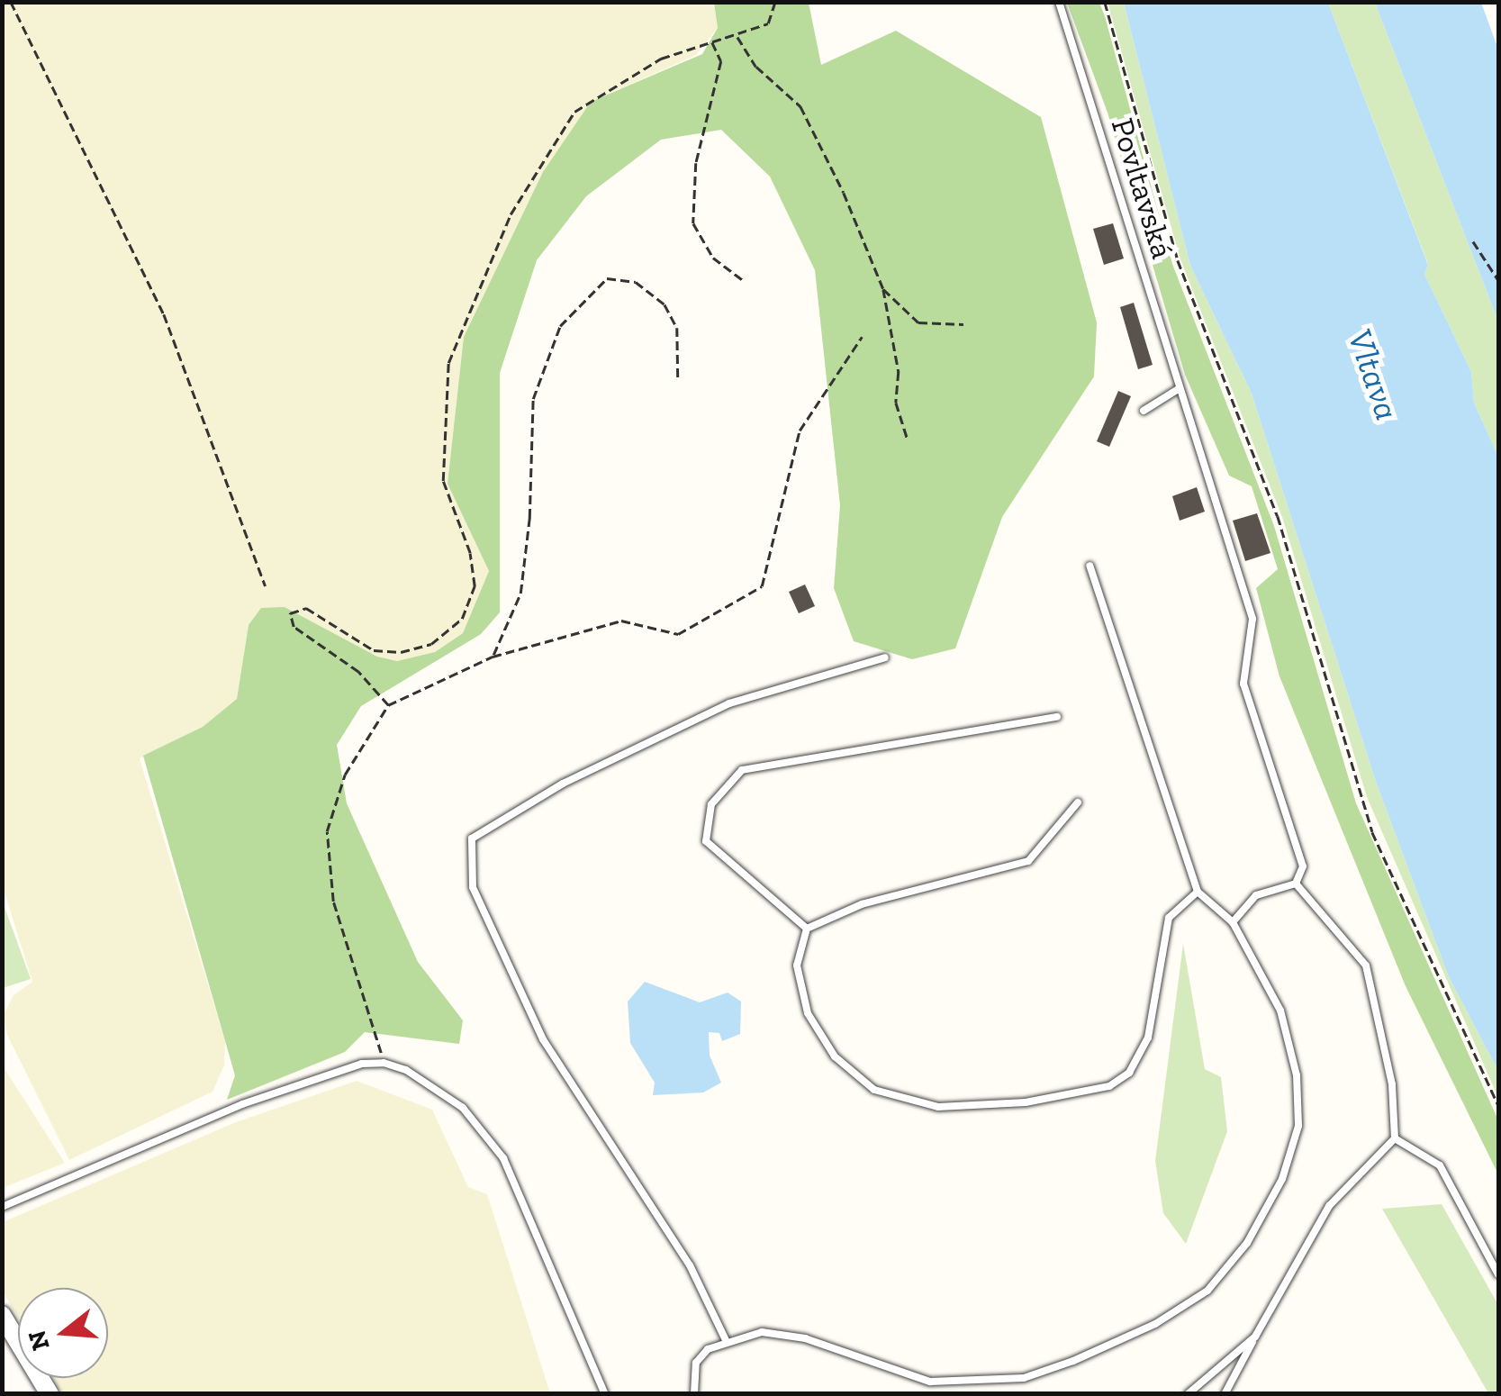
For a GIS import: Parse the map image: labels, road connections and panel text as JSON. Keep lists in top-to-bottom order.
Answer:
{
  "streets": {
    "lane": ["Povltavská"]
  },
  "water": ["Vltava"],
  "north": "left"
}
